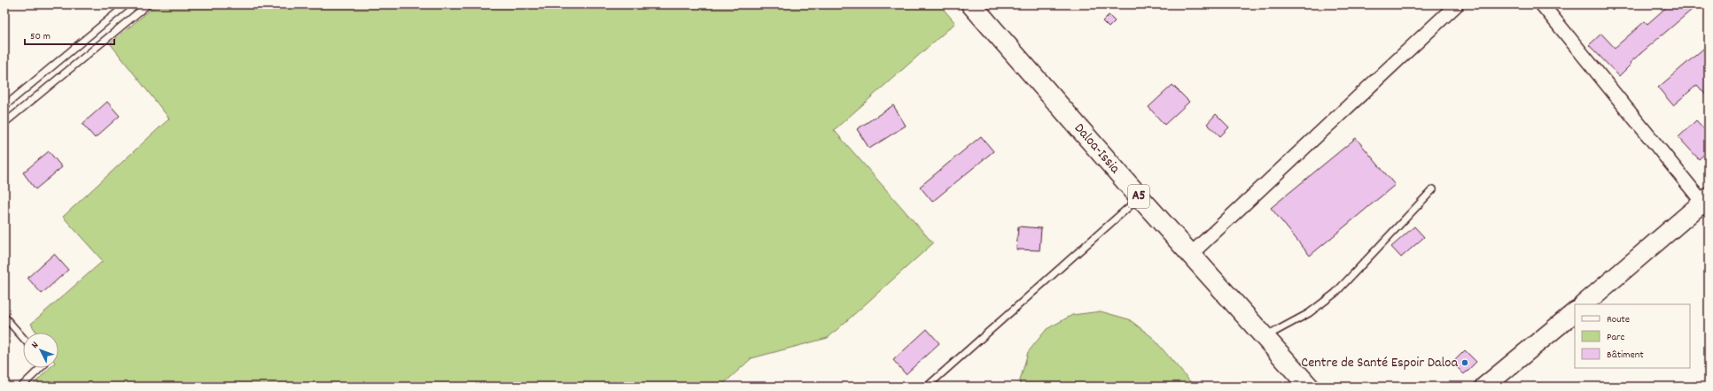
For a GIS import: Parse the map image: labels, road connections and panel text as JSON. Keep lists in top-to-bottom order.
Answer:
{
  "streets": {
    "main road": ["Daloa-Issia", "A5"]
  },
  "places": ["Centre de Santé Espoir Daloa"],
  "legend": ["Route", "Parc", "Bâtiment"],
  "scale_bar": "50 m",
  "north": "top left"
}
